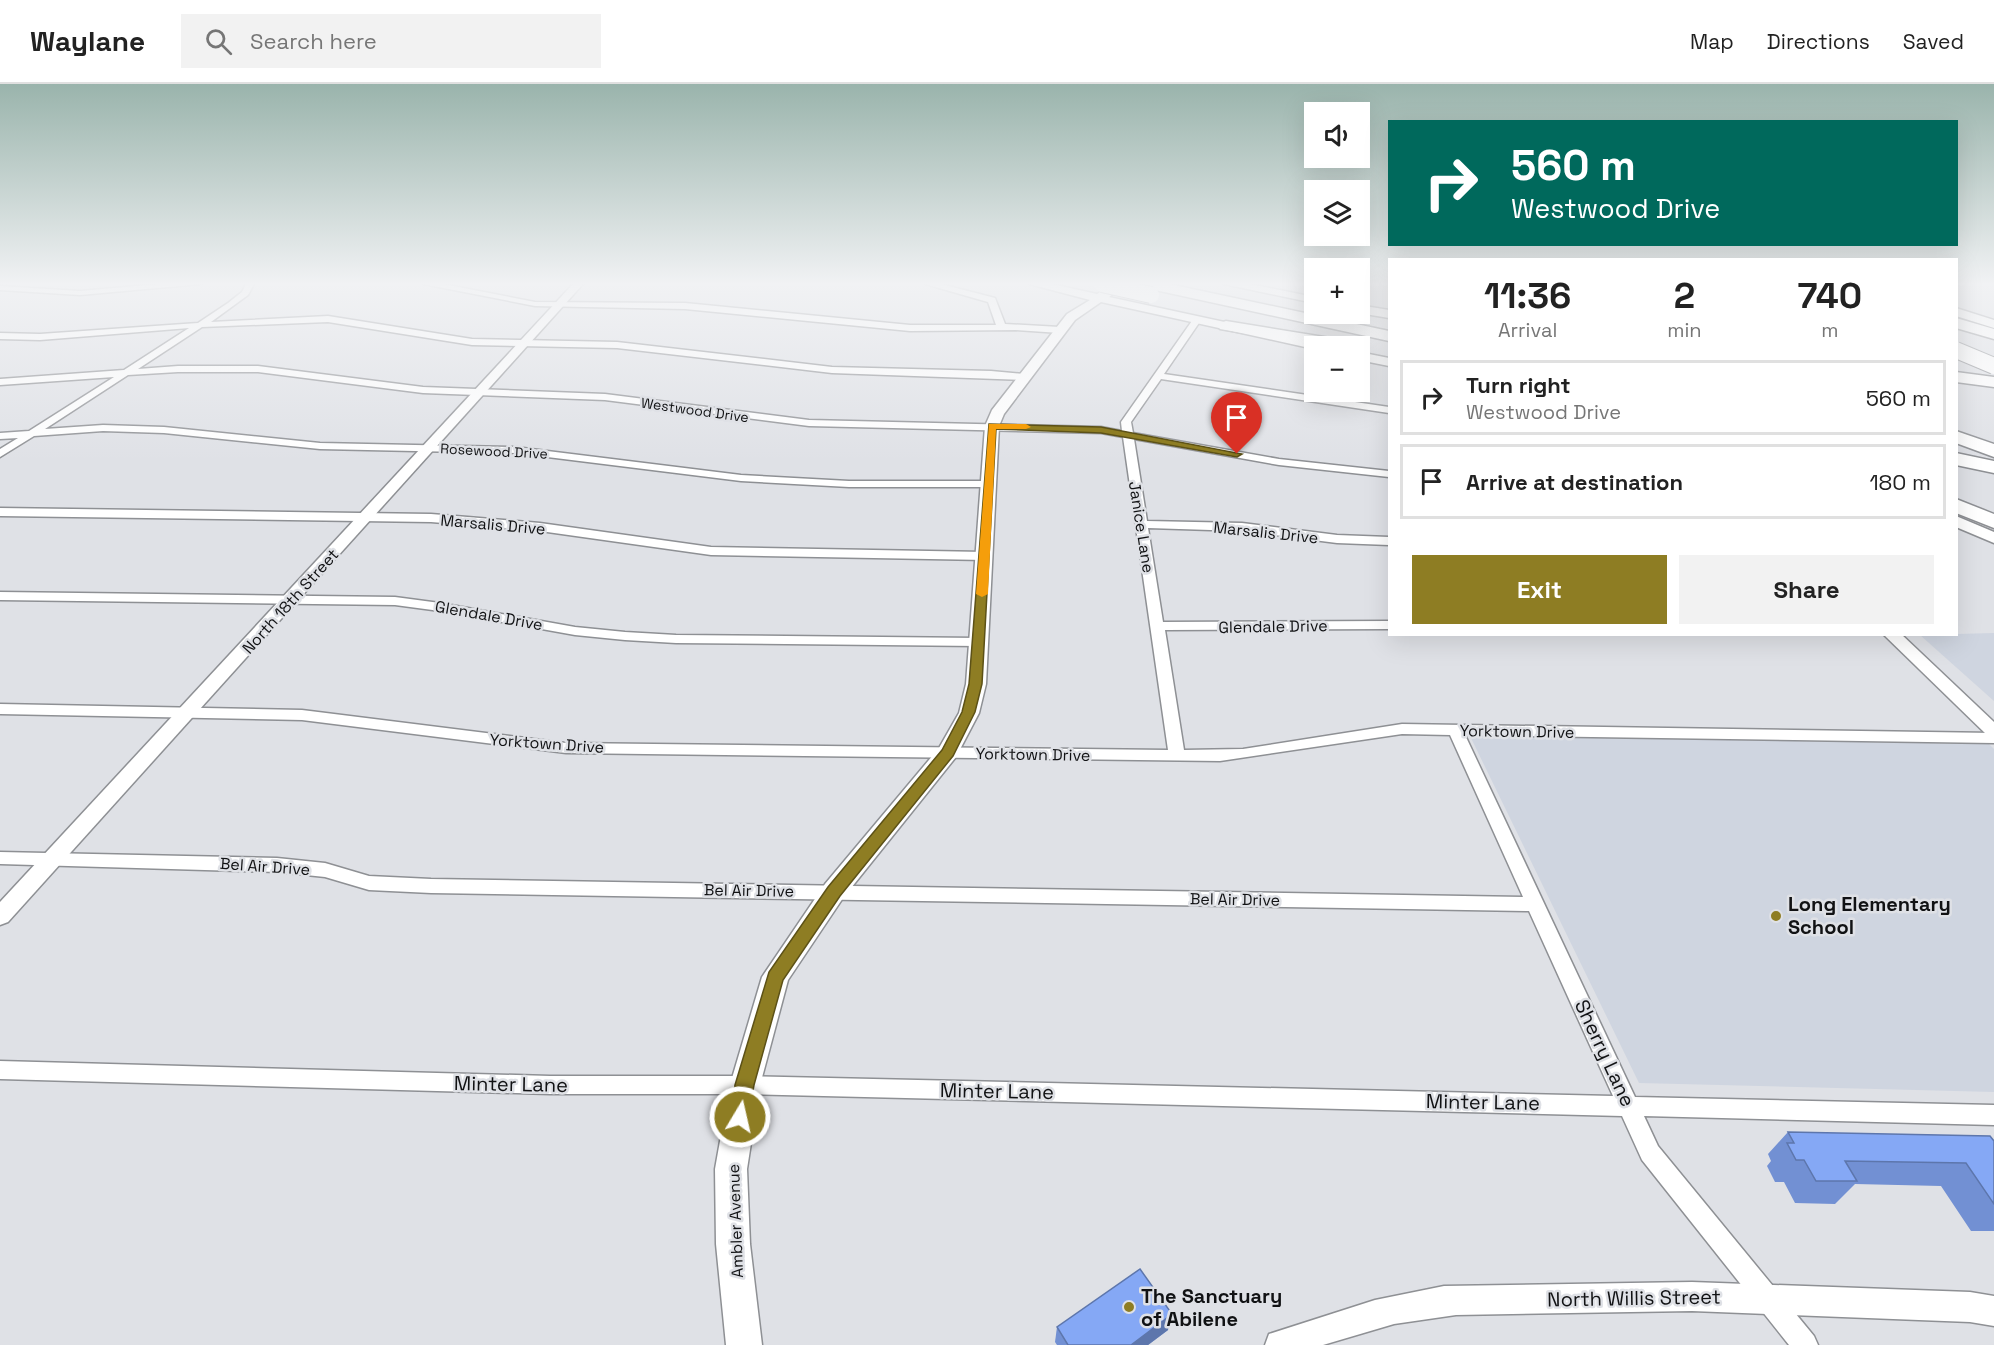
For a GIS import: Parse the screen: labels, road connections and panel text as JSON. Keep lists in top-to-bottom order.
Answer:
{
  "streets": {
    "main road": ["Ambler Avenue"],
    "street": [
      "Westwood Drive",
      "Rosewood Drive",
      "Marsalis Drive",
      "Janice Lane",
      "North 18th Street",
      "Glendale Drive",
      "Yorktown Drive",
      "Bel Air Drive",
      "Sherry Lane",
      "Minter Lane",
      "North Willis Street"
    ]
  },
  "crossings": [
    ["Westwood Drive", "Janice Lane"],
    ["Westwood Drive", "North 18th Street"],
    ["Westwood Drive", "Ambler Avenue"],
    ["Rosewood Drive", "North 18th Street"],
    ["Rosewood Drive", "Ambler Avenue"],
    ["Marsalis Drive", "Janice Lane"],
    ["Marsalis Drive", "North 18th Street"],
    ["Marsalis Drive", "Ambler Avenue"],
    ["Janice Lane", "Glendale Drive"],
    ["Janice Lane", "Yorktown Drive"],
    ["North 18th Street", "Glendale Drive"],
    ["North 18th Street", "Yorktown Drive"],
    ["North 18th Street", "Bel Air Drive"],
    ["Glendale Drive", "Ambler Avenue"],
    ["Yorktown Drive", "Sherry Lane"],
    ["Yorktown Drive", "Ambler Avenue"],
    ["Bel Air Drive", "Sherry Lane"],
    ["Bel Air Drive", "Ambler Avenue"],
    ["Sherry Lane", "Minter Lane"],
    ["Sherry Lane", "North Willis Street"],
    ["Minter Lane", "Ambler Avenue"]
  ],
  "places": ["Long Elementary School", "The Sanctuary of Abilene"],
  "page": {
    "header": "Waylane",
    "search": "Search here",
    "nav": ["Map", "Directions", "Saved"],
    "map_buttons": ["+", "−"],
    "turn": ["560 m", "Westwood Drive"],
    "eta": [
      "11:36",
      "Arrival",
      "2",
      "min",
      "740",
      "m"
    ],
    "list": [
      {
        "name": "Turn right",
        "note": "Westwood Drive",
        "value": "560 m"
      },
      {
        "name": "Arrive at destination",
        "value": "180 m"
      }
    ],
    "buttons": ["Exit", "Share"]
  }
}
